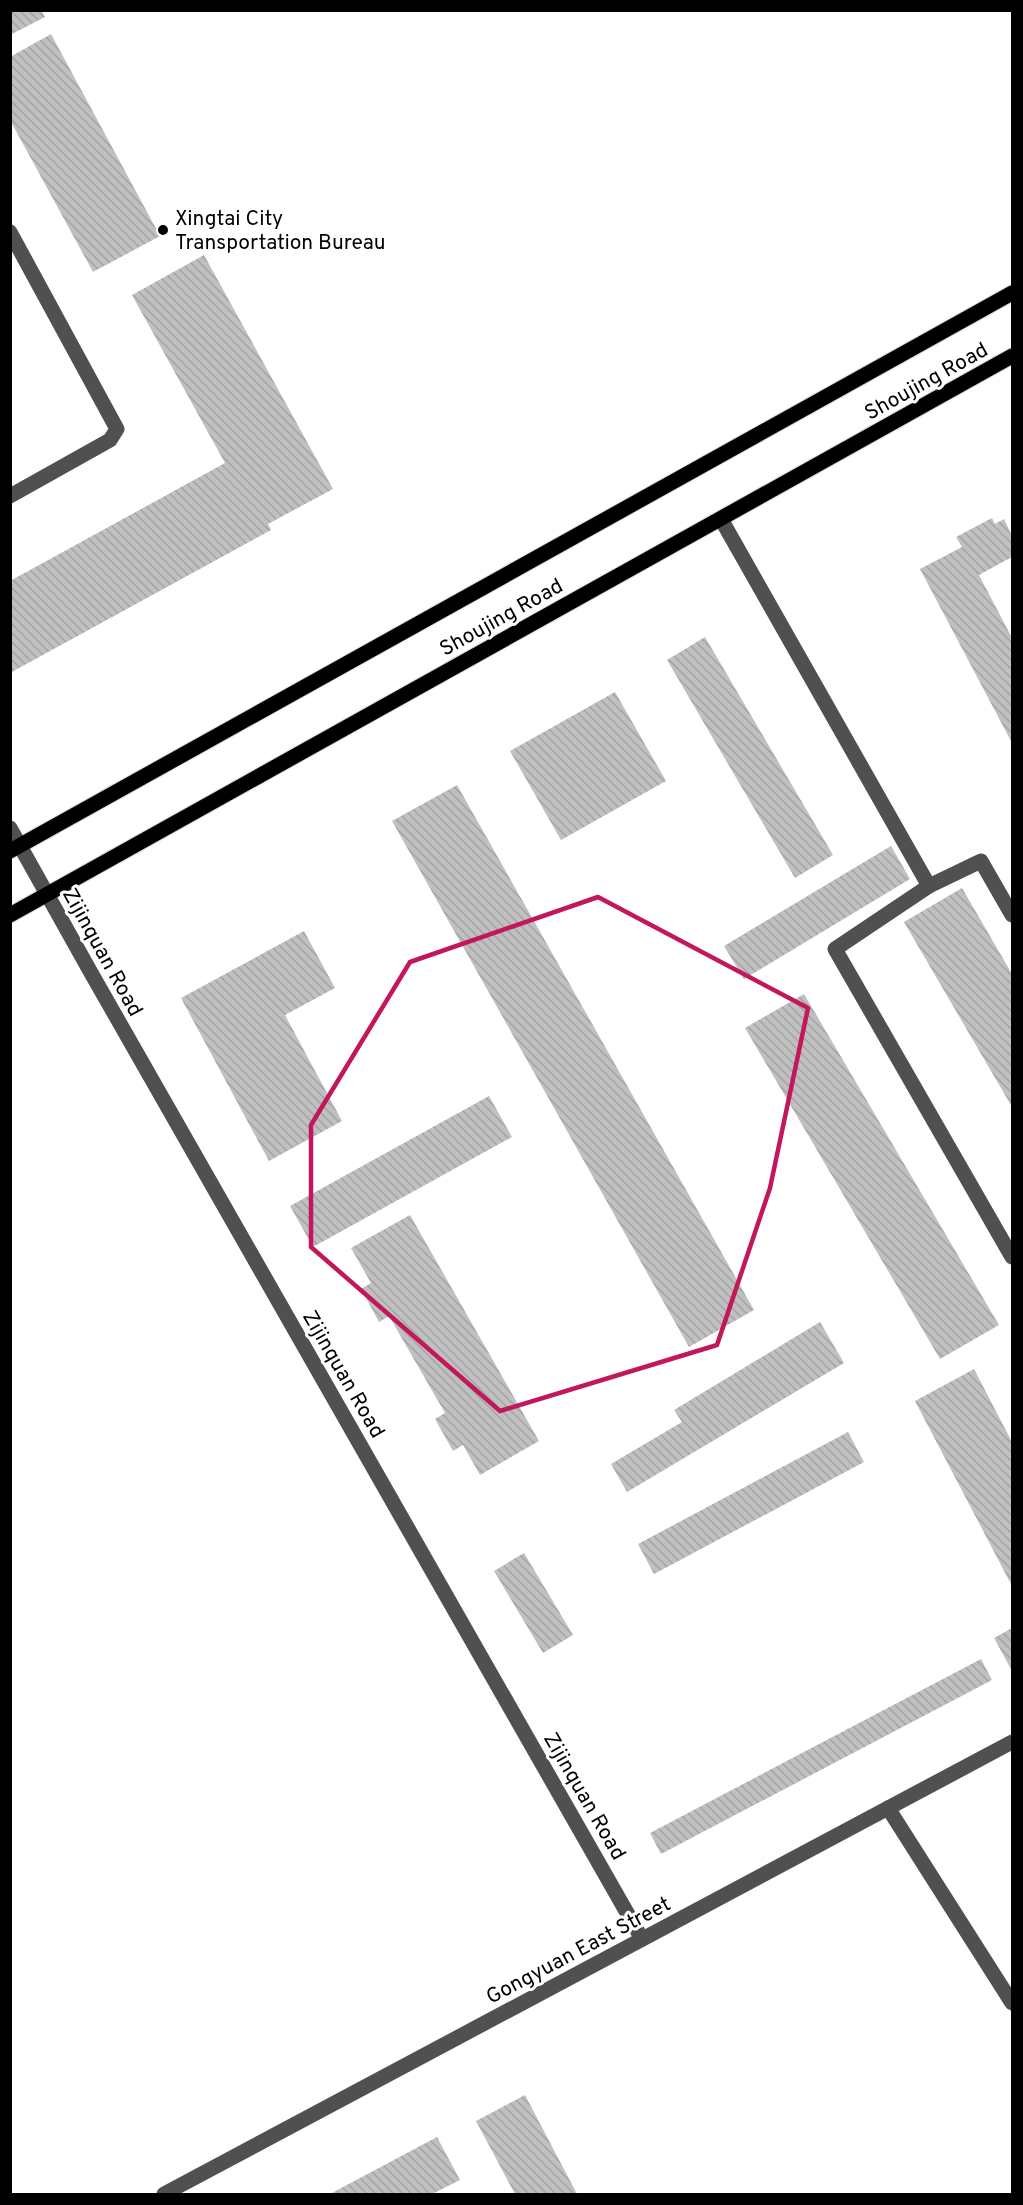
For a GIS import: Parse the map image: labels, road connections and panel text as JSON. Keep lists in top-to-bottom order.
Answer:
{
  "streets": {
    "main road": ["Shoujing Road"],
    "street": ["Zijinquan Road", "Gongyuan East Street"]
  },
  "crossings": [
    ["Shoujing Road", "Zijinquan Road"],
    ["Zijinquan Road", "Gongyuan East Street"]
  ],
  "places": ["Xingtai City Transportation Bureau"]
}
